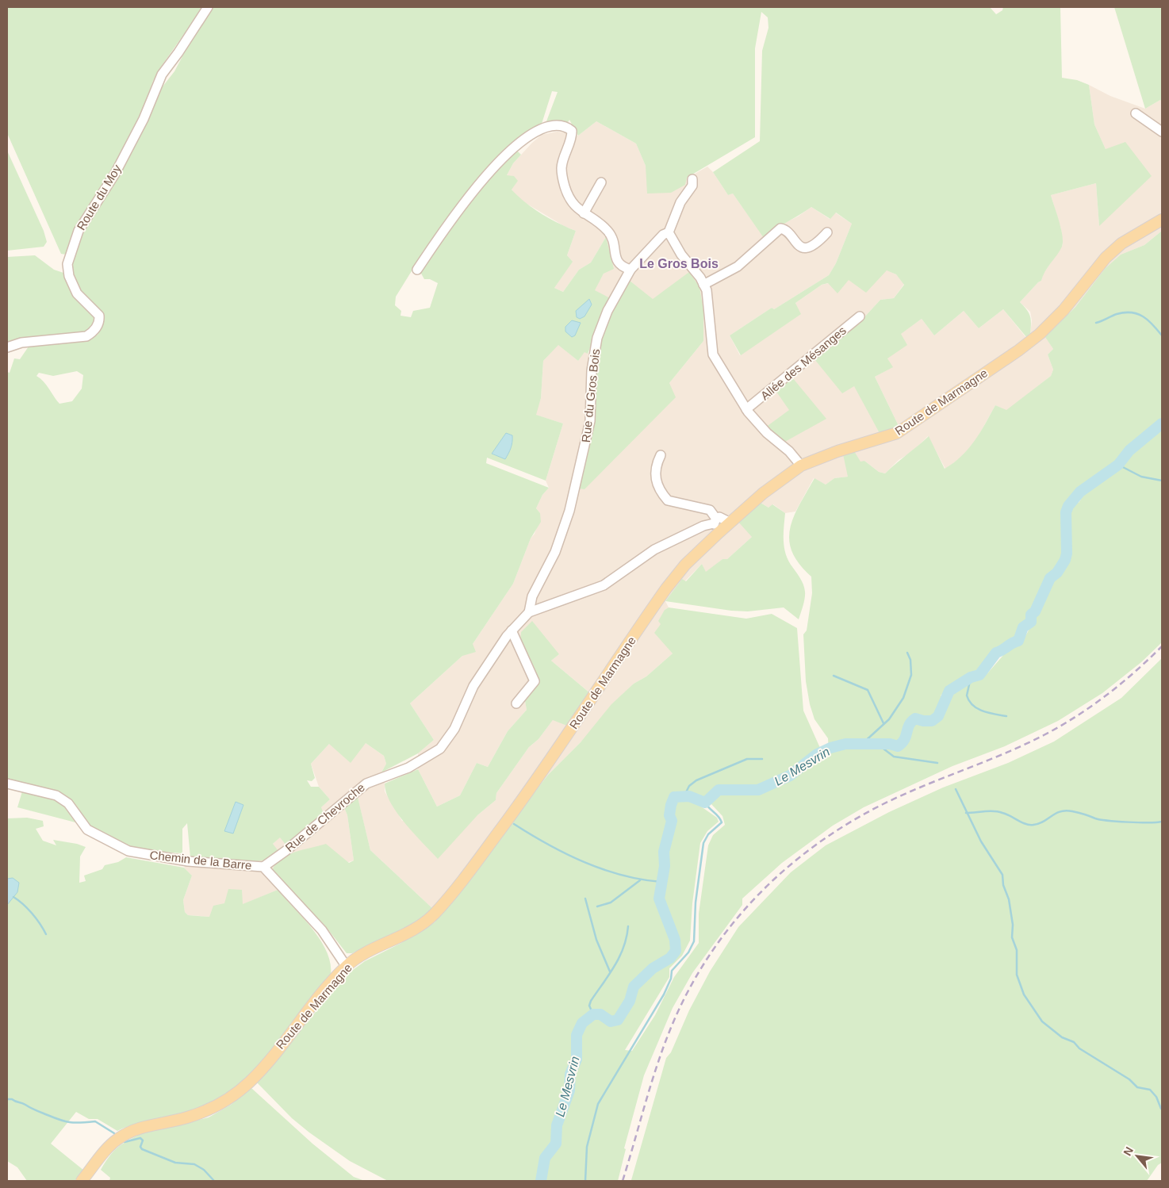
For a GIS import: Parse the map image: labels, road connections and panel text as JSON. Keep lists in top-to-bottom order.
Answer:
{
  "streets": {
    "main road": ["Route de Marmagne"],
    "street": [
      "Route du Moy",
      "Allée des Mésanges",
      "Rue du Gros Bois",
      "Rue de Chevroche",
      "Chemin de la Barre"
    ]
  },
  "crossings": [
    ["Rue du Gros Bois", "Rue de Chevroche"],
    ["Route de Marmagne", "Rue de Chevroche"],
    ["Route de Marmagne", "Chemin de la Barre"],
    ["Rue de Chevroche", "Chemin de la Barre"]
  ],
  "districts": ["Le Gros Bois"],
  "water": ["Le Mesvrin"],
  "north": "top left"
}
